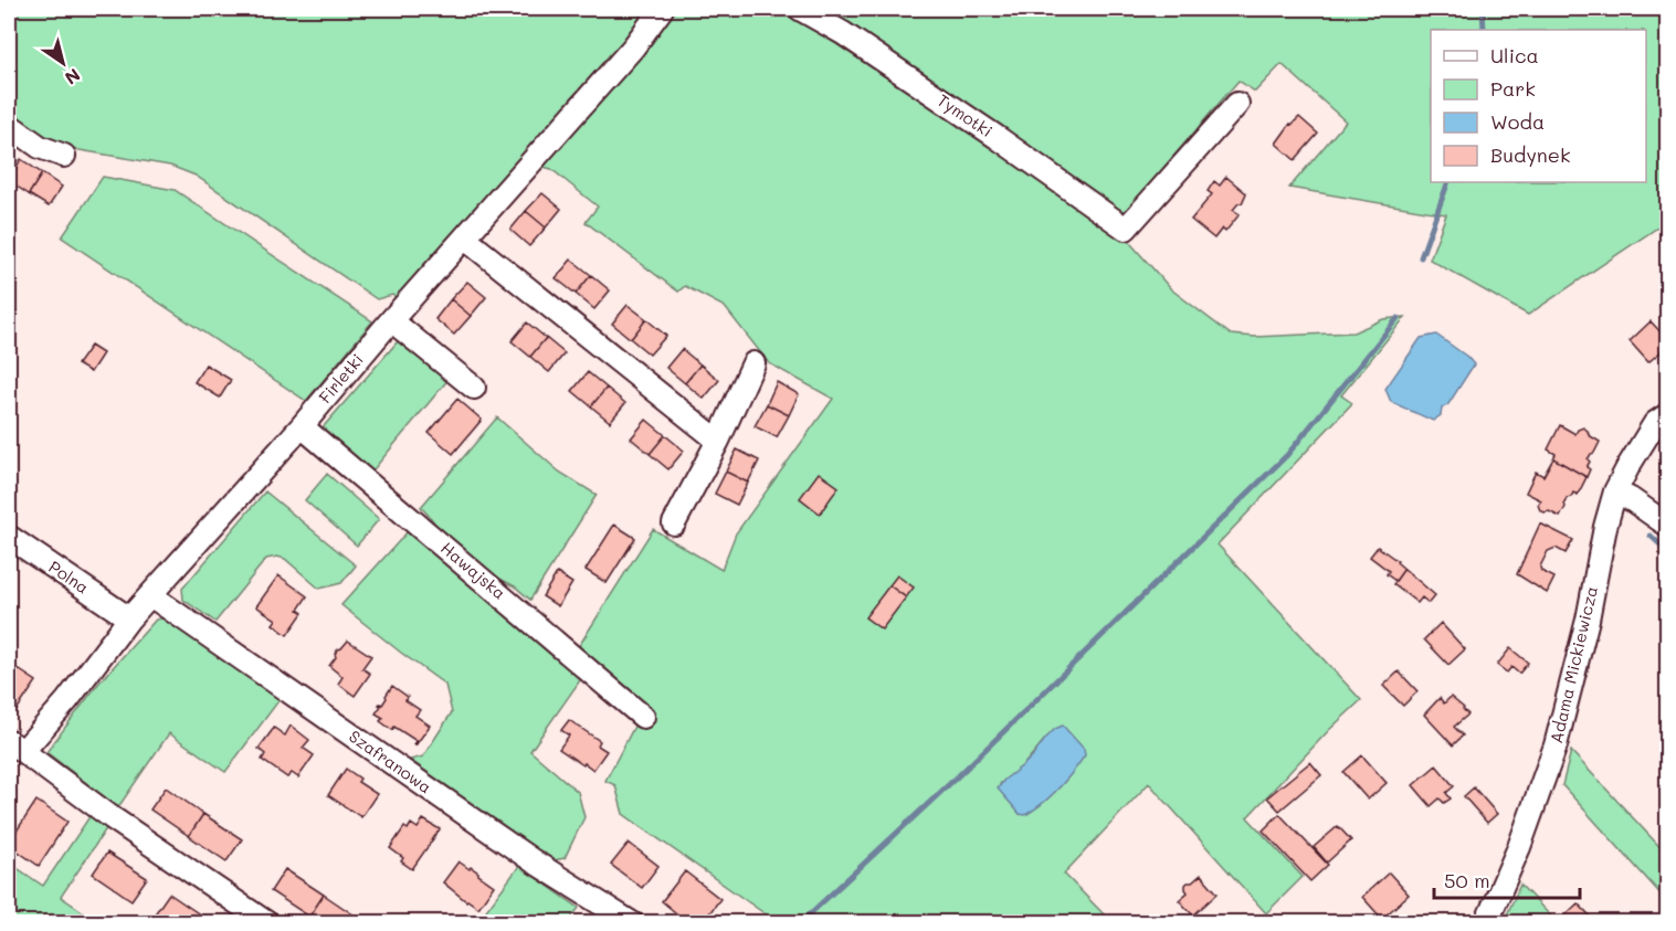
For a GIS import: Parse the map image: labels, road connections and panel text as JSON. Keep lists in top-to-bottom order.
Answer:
{
  "streets": {
    "street": [
      "Tymotki",
      "Firletki",
      "Hawajska",
      "Polna",
      "Adama Mickiewicza",
      "Szafranowa"
    ]
  },
  "crossings": [
    ["Firletki", "Hawajska"],
    ["Firletki", "Polna"],
    ["Firletki", "Szafranowa"]
  ],
  "legend": [
    "Ulica",
    "Park",
    "Woda",
    "Budynek"
  ],
  "scale_bar": "50 m",
  "north": "bottom right"
}
